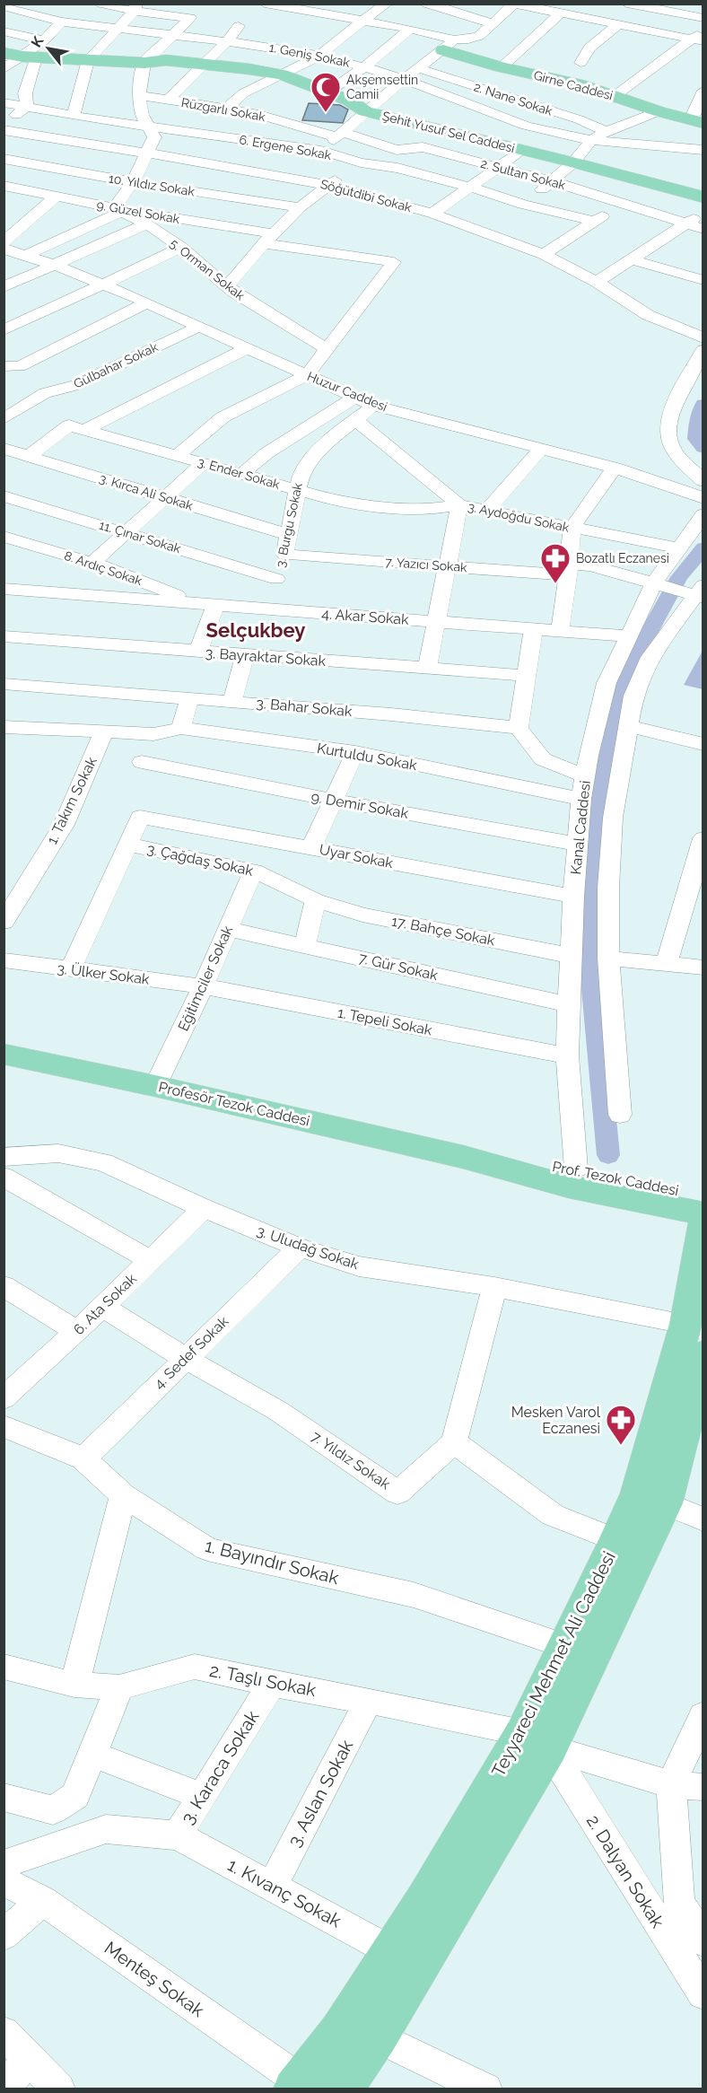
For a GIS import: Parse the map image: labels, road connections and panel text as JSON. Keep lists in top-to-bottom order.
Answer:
{
  "streets": {
    "main road": [
      "Girne Caddesi",
      "Şehit Yusuf Sel Caddesi",
      "Profesör Tezok Caddesi",
      "Prof. Tezok Caddesi",
      "Teyyareci Mehmet Ali Caddesi"
    ],
    "street": [
      "1. Geniş Sokak",
      "2. Nane Sokak",
      "Rüzgarlı Sokak",
      "6. Ergene Sokak",
      "2. Sultan Sokak",
      "10. Yıldız Sokak",
      "Söğütdibi Sokak",
      "9. Güzel Sokak",
      "5. Orman Sokak",
      "Gülbahar Sokak",
      "Huzur Caddesi",
      "3. Ender Sokak",
      "3. Kırca Ali Sokak",
      "3. Aydoğdu Sokak",
      "3. Burgu Sokak",
      "11. Çınar Sokak",
      "7. Yazıcı Sokak",
      "8. Ardıç Sokak",
      "4. Akar Sokak",
      "3. Bayraktar Sokak",
      "3. Bahar Sokak",
      "Kurtuldu Sokak",
      "1. Takım Sokak",
      "9. Demir Sokak",
      "Kanal Caddesi",
      "Uyar Sokak",
      "3. Çağdaş Sokak",
      "17. Bahçe Sokak",
      "7. Gür Sokak",
      "3. Ülker Sokak",
      "Eğitimciler Sokak",
      "1. Tepeli Sokak",
      "3. Uludağ Sokak",
      "6. Ata Sokak",
      "4. Sedef Sokak",
      "7. Yıldız Sokak",
      "1. Bayındır Sokak",
      "2. Taşlı Sokak",
      "3. Karaca Sokak",
      "3. Aslan Sokak",
      "2. Dalyan Sokak",
      "1. Kıvanç Sokak",
      "Menteş Sokak"
    ]
  },
  "crossings": [
    ["Rüzgarlı Sokak", "2. Sultan Sokak"],
    ["9. Güzel Sokak", "5. Orman Sokak"],
    ["Gülbahar Sokak", "Huzur Caddesi"],
    ["Huzur Caddesi", "3. Burgu Sokak"],
    ["3. Ender Sokak", "3. Kırca Ali Sokak"],
    ["3. Ender Sokak", "3. Aydoğdu Sokak"],
    ["3. Ender Sokak", "3. Burgu Sokak"],
    ["3. Kırca Ali Sokak", "3. Burgu Sokak"],
    ["3. Aydoğdu Sokak", "3. Burgu Sokak"],
    ["3. Aydoğdu Sokak", "Kanal Caddesi"],
    ["3. Burgu Sokak", "11. Çınar Sokak"],
    ["3. Burgu Sokak", "7. Yazıcı Sokak"],
    ["3. Burgu Sokak", "4. Akar Sokak"],
    ["7. Yazıcı Sokak", "Kanal Caddesi"],
    ["8. Ardıç Sokak", "4. Akar Sokak"],
    ["4. Akar Sokak", "Kanal Caddesi"],
    ["Kurtuldu Sokak", "Kanal Caddesi"],
    ["9. Demir Sokak", "Kanal Caddesi"],
    ["Kanal Caddesi", "Uyar Sokak"],
    ["Kanal Caddesi", "17. Bahçe Sokak"],
    ["Kanal Caddesi", "7. Gür Sokak"],
    ["Kanal Caddesi", "1. Tepeli Sokak"],
    ["Kanal Caddesi", "Prof. Tezok Caddesi"],
    ["Uyar Sokak", "3. Çağdaş Sokak"],
    ["3. Çağdaş Sokak", "17. Bahçe Sokak"],
    ["3. Çağdaş Sokak", "Eğitimciler Sokak"],
    ["7. Gür Sokak", "Eğitimciler Sokak"],
    ["3. Ülker Sokak", "Eğitimciler Sokak"],
    ["3. Ülker Sokak", "1. Tepeli Sokak"],
    ["Eğitimciler Sokak", "1. Tepeli Sokak"],
    ["Eğitimciler Sokak", "Profesör Tezok Caddesi"],
    ["Profesör Tezok Caddesi", "Prof. Tezok Caddesi"],
    ["3. Uludağ Sokak", "6. Ata Sokak"],
    ["3. Uludağ Sokak", "4. Sedef Sokak"],
    ["3. Uludağ Sokak", "Teyyareci Mehmet Ali Caddesi"],
    ["6. Ata Sokak", "7. Yıldız Sokak"],
    ["4. Sedef Sokak", "7. Yıldız Sokak"],
    ["4. Sedef Sokak", "1. Bayındır Sokak"],
    ["1. Bayındır Sokak", "Teyyareci Mehmet Ali Caddesi"],
    ["Teyyareci Mehmet Ali Caddesi", "2. Taşlı Sokak"],
    ["Teyyareci Mehmet Ali Caddesi", "2. Dalyan Sokak"],
    ["Teyyareci Mehmet Ali Caddesi", "1. Kıvanç Sokak"],
    ["Teyyareci Mehmet Ali Caddesi", "Menteş Sokak"],
    ["2. Taşlı Sokak", "3. Karaca Sokak"],
    ["2. Taşlı Sokak", "3. Aslan Sokak"],
    ["2. Taşlı Sokak", "2. Dalyan Sokak"],
    ["3. Karaca Sokak", "1. Kıvanç Sokak"],
    ["3. Aslan Sokak", "1. Kıvanç Sokak"]
  ],
  "districts": ["Selçukbey"],
  "places": {
    "mosque": ["Akşemsettin Camii"],
    "pharmacy": ["Bozatlı Eczanesi", "Mesken Varol Eczanesi"]
  },
  "north": "top left"
}
